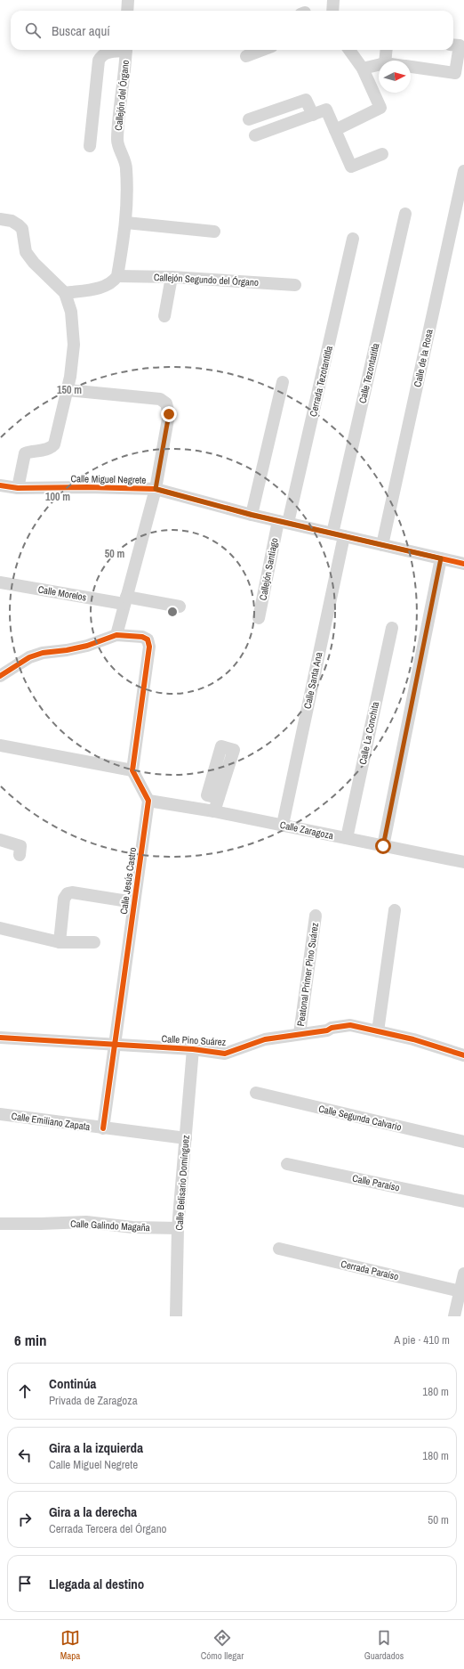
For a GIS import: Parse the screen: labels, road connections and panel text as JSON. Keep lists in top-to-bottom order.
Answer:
{
  "streets": {
    "street": [
      "Callejón del Órgano",
      "Callejón Segundo del Órgano",
      "Calle de la Rosa",
      "Calle Tezontatitla",
      "Cerrada Tezotantitla",
      "Calle Miguel Negrete",
      "Callejón Santiago",
      "Calle Morelos",
      "Calle Santa Ana",
      "Calle La Conchita",
      "Calle Zaragoza",
      "Calle Jesús Castro",
      "Peatonal Primer Pino Suárez",
      "Calle Pino Suárez",
      "Calle Segunda Calvario",
      "Calle Emiliano Zapata",
      "Calle Belisario Domínguez",
      "Calle Paraíso",
      "Calle Galindo Magaña",
      "Cerrada Paraíso"
    ]
  },
  "crossings": [
    ["Callejón del Órgano", "Callejón Segundo del Órgano"],
    ["Calle de la Rosa", "Calle Miguel Negrete"],
    ["Calle Tezontatitla", "Calle Miguel Negrete"],
    ["Calle Tezontatitla", "Calle Santa Ana"],
    ["Cerrada Tezotantitla", "Calle Miguel Negrete"],
    ["Cerrada Tezotantitla", "Callejón Santiago"],
    ["Calle Miguel Negrete", "Callejón Santiago"],
    ["Calle Miguel Negrete", "Calle Santa Ana"],
    ["Calle Santa Ana", "Calle Zaragoza"],
    ["Calle La Conchita", "Calle Zaragoza"],
    ["Calle Zaragoza", "Calle Jesús Castro"],
    ["Calle Jesús Castro", "Calle Pino Suárez"],
    ["Calle Jesús Castro", "Calle Emiliano Zapata"],
    ["Peatonal Primer Pino Suárez", "Calle Pino Suárez"],
    ["Calle Pino Suárez", "Calle Belisario Domínguez"],
    ["Calle Emiliano Zapata", "Calle Belisario Domínguez"],
    ["Calle Belisario Domínguez", "Calle Galindo Magaña"]
  ],
  "north": "right",
  "page": {
    "search": "Buscar aquí",
    "heading": ["6 min", "A pie · 410 m"],
    "list": [
      ["Continúa", "Privada de Zaragoza", "180 m"],
      ["Gira a la izquierda", "Calle Miguel Negrete", "180 m"],
      ["Gira a la derecha", "Cerrada Tercera del Órgano", "50 m"],
      "Llegada al destino"
    ],
    "nav": ["Mapa", "Cómo llegar", "Guardados"]
  },
  "rings": ["150 m", "100 m", "50 m"]
}
